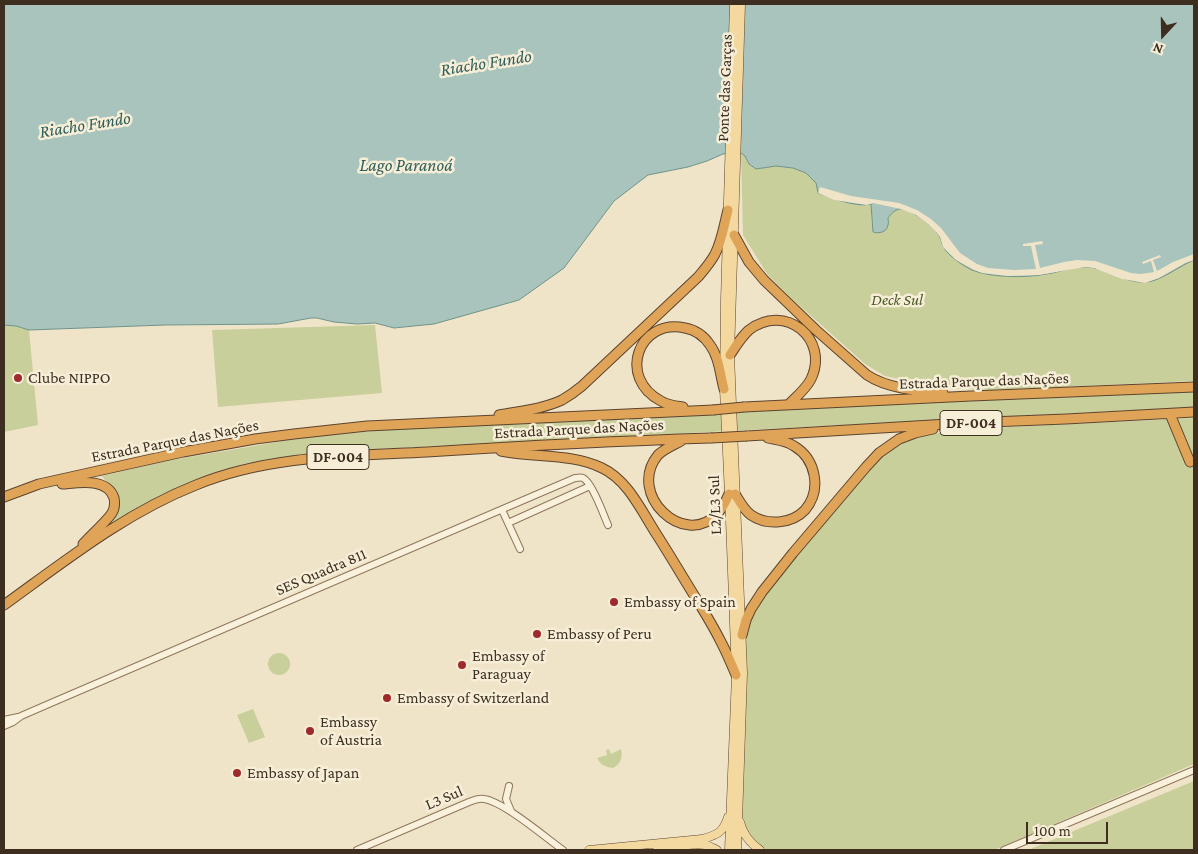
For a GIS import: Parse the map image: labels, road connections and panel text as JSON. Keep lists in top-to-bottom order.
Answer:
{
  "streets": {
    "highway": ["Estrada Parque das Nações", "DF-004"],
    "main road": ["Ponte das Garças", "L2/L3 Sul"],
    "street": ["SES Quadra 811", "L3 Sul"]
  },
  "crossings": [
    ["Ponte das Garças", "L2/L3 Sul"]
  ],
  "water": ["Riacho Fundo", "Lago Paranoá"],
  "parks": ["Deck Sul"],
  "places": [
    "Clube NIPPO",
    "Embassy of Spain",
    "Embassy of Peru",
    "Embassy of Paraguay",
    "Embassy of Switzerland",
    "Embassy of Austria",
    "Embassy of Japan"
  ],
  "scale_bar": "100 m",
  "north": "bottom"
}
